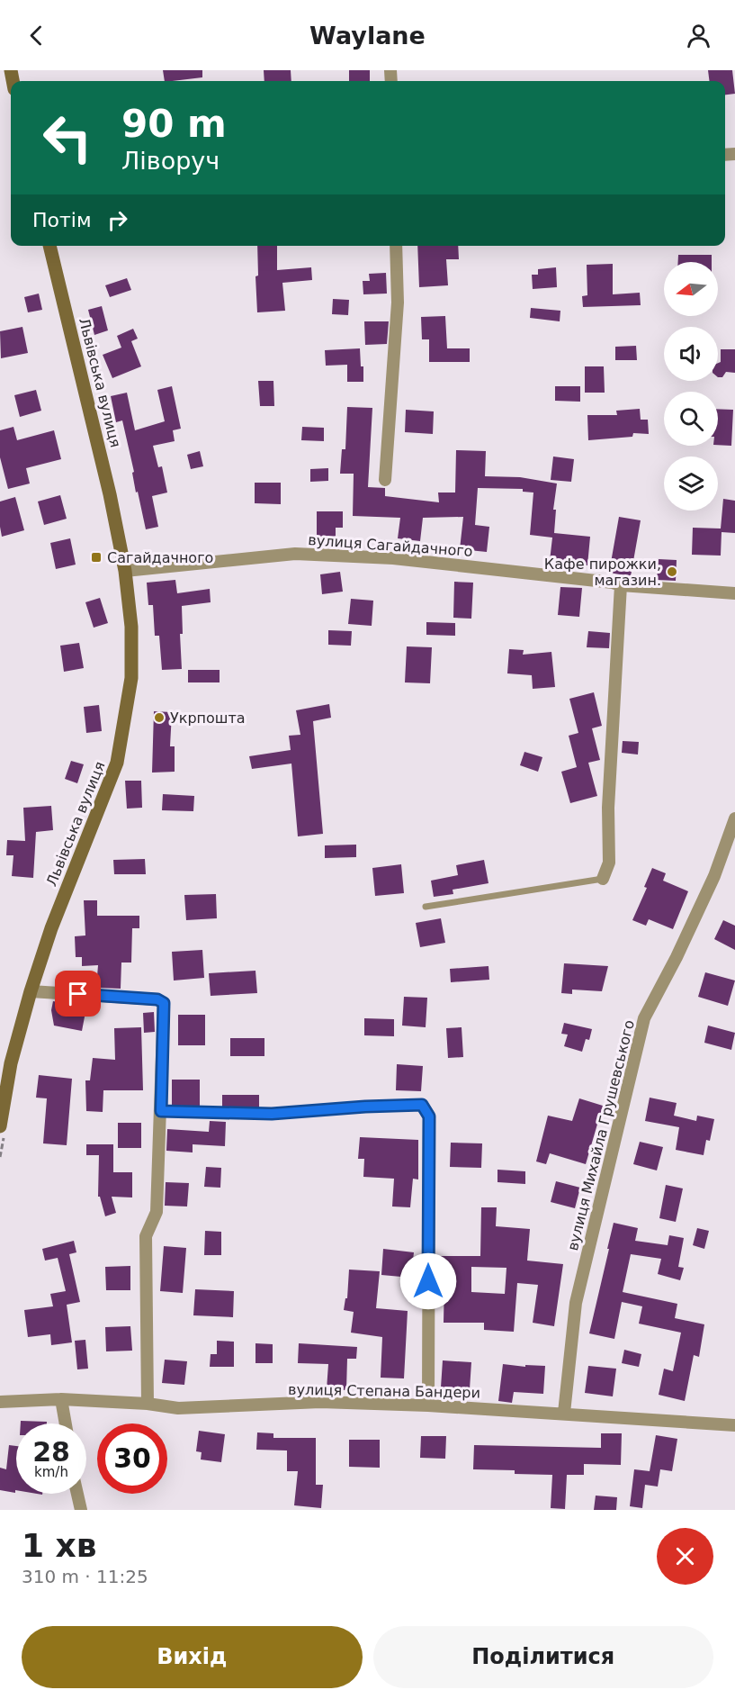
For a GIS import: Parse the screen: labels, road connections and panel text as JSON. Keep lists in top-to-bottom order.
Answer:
{
  "streets": {
    "main road": ["Львівська вулиця"],
    "street": ["вулиця Сагайдачного", "вулиця Михайла Грушевського", "вулиця Степана Бандери"]
  },
  "crossings": [
    ["Львівська вулиця", "вулиця Сагайдачного"],
    ["вулиця Михайла Грушевського", "вулиця Степана Бандери"]
  ],
  "places": {
    "transit": ["Сагайдачного"],
    "other": ["Кафе пирожки, магазин.", "Укрпошта"]
  },
  "north": "left",
  "page": {
    "header": "Waylane",
    "turn": ["90 m", "Ліворуч"],
    "then": "Потім",
    "speed": "28 km/h",
    "limit": "30",
    "heading": ["1 хв", "310 m · 11:25"],
    "buttons": ["Вихід", "Поділитися"]
  }
}
